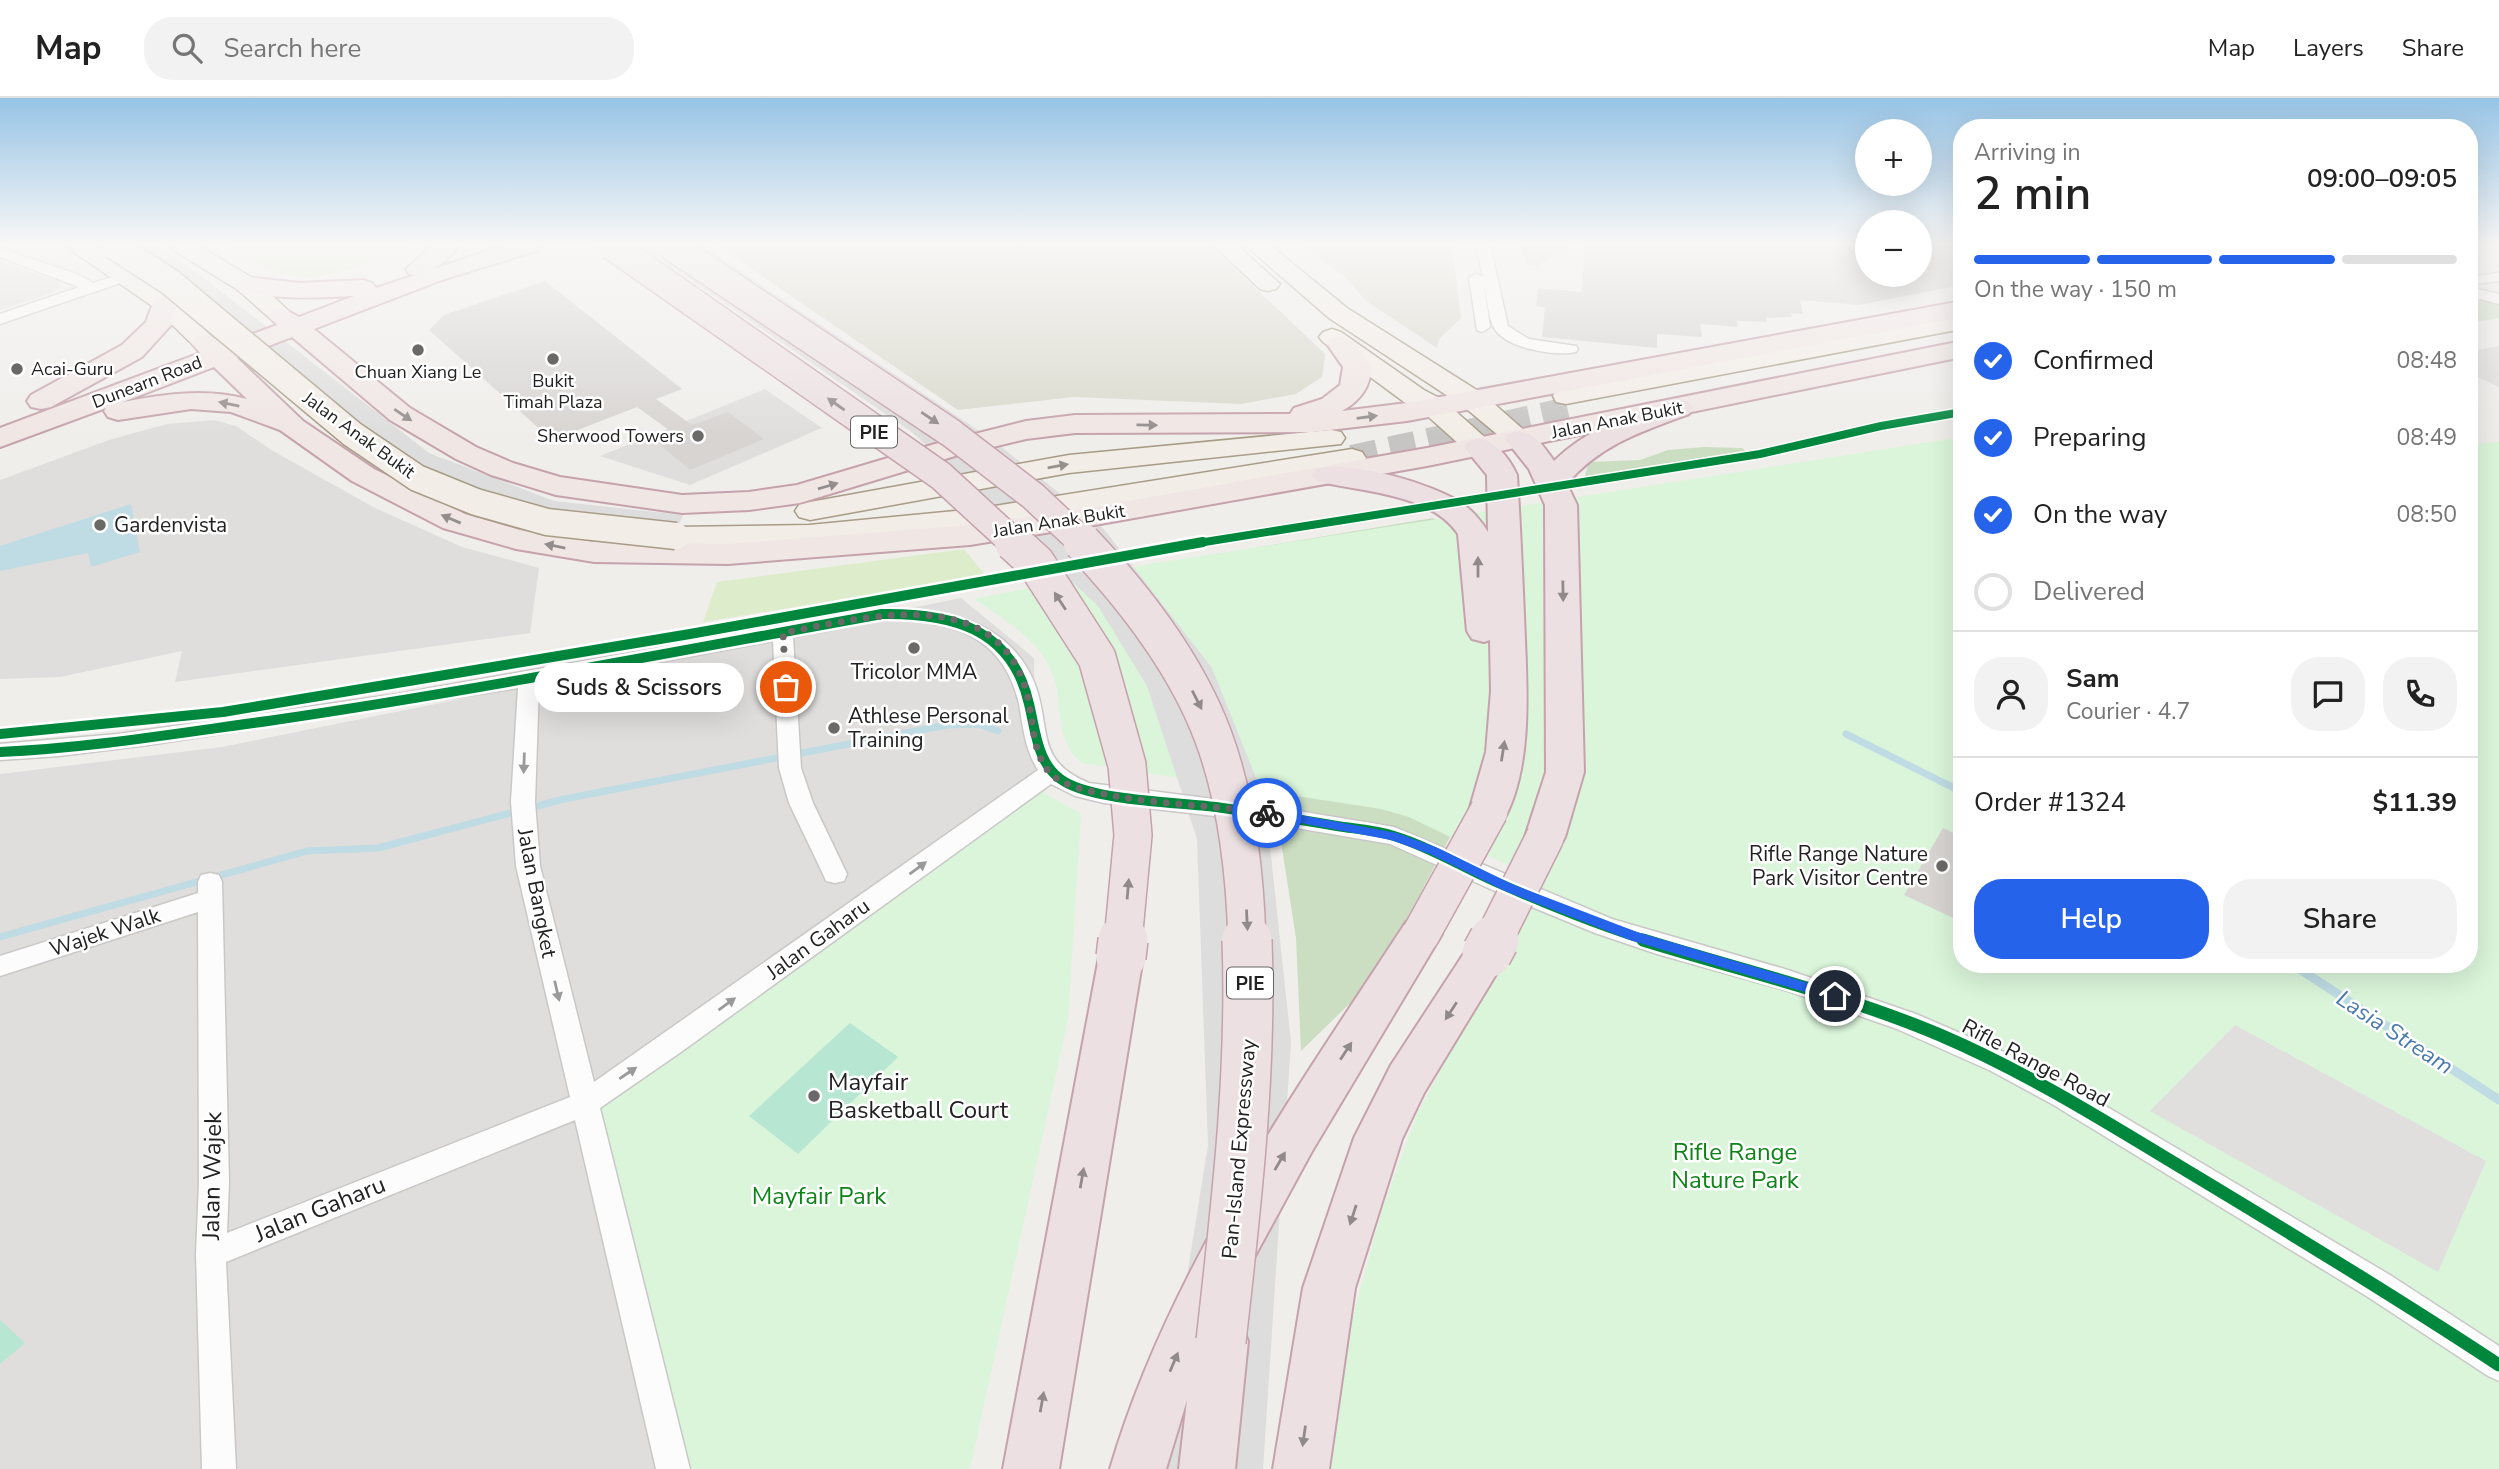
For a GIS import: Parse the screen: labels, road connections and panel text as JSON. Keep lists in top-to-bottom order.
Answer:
{
  "streets": {
    "highway": [
      "Dunearn Road",
      "Jalan Anak Bukit",
      "PIE",
      "Pan-Island Expressway"
    ],
    "street": [
      "Jalan Bangket",
      "Wajek Walk",
      "Jalan Gaharu",
      "Rifle Range Road",
      "Jalan Wajek"
    ]
  },
  "crossings": [
    ["Dunearn Road", "Jalan Anak Bukit"],
    ["Jalan Bangket", "Jalan Gaharu"],
    ["Wajek Walk", "Jalan Wajek"],
    ["Jalan Gaharu", "Rifle Range Road"],
    ["Jalan Gaharu", "Jalan Wajek"]
  ],
  "one_way": ["Jalan Bangket", "Jalan Gaharu", "Pan-Island Expressway"],
  "water": ["Lasia Stream"],
  "parks": ["Rifle Range Nature Park", "Mayfair Park"],
  "places": [
    "Chuan Xiang Le",
    "Bukit Timah Plaza",
    "Acai-Guru",
    "Sherwood Towers",
    "Gardenvista",
    "Tricolor MMA",
    "Suds & Scissors",
    "Athlese Personal Training",
    "Rifle Range Nature Park Visitor Centre",
    "Mayfair Basketball Court"
  ],
  "page": {
    "header": "Map",
    "search": "Search here",
    "nav": ["Map", "Layers", "Share"],
    "map_buttons": ["+", "−"],
    "heading": ["2 min", "Arriving in", "09:00–09:05"],
    "panel": [
      "Sam",
      "Courier · 4.7",
      "Order #1324",
      "$11.39"
    ],
    "bar": "On the way · 150 m",
    "list": [
      ["Confirmed", "08:48"],
      ["Preparing", "08:49"],
      ["On the way", "08:50"],
      "Delivered"
    ],
    "bubble": "Suds & Scissors",
    "buttons": ["Help", "Share"]
  }
}
